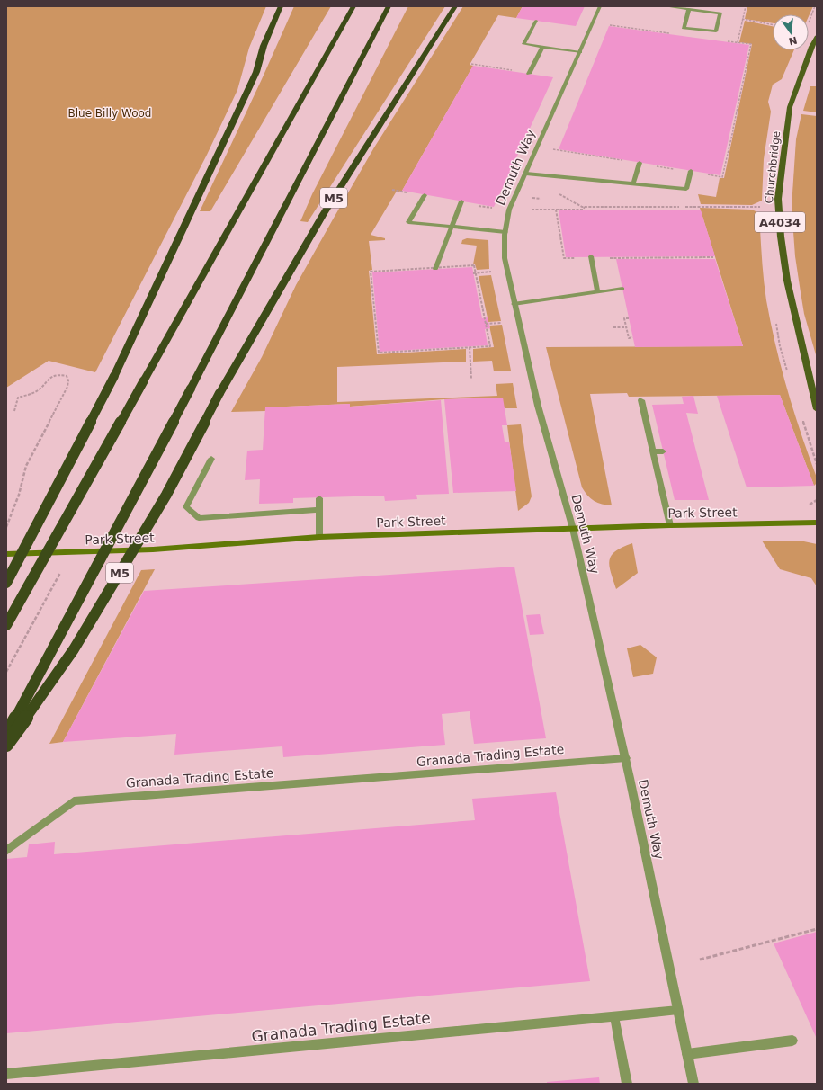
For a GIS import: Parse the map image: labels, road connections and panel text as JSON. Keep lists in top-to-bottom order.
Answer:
{
  "streets": {
    "highway": ["M5"],
    "main road": ["Churchbridge", "A4034", "Park Street"],
    "street": ["Demuth Way", "Granada Trading Estate"]
  },
  "crossings": [
    ["Demuth Way", "Park Street"],
    ["Demuth Way", "Granada Trading Estate"]
  ],
  "parks": ["Blue Billy Wood"],
  "north": "bottom"
}
